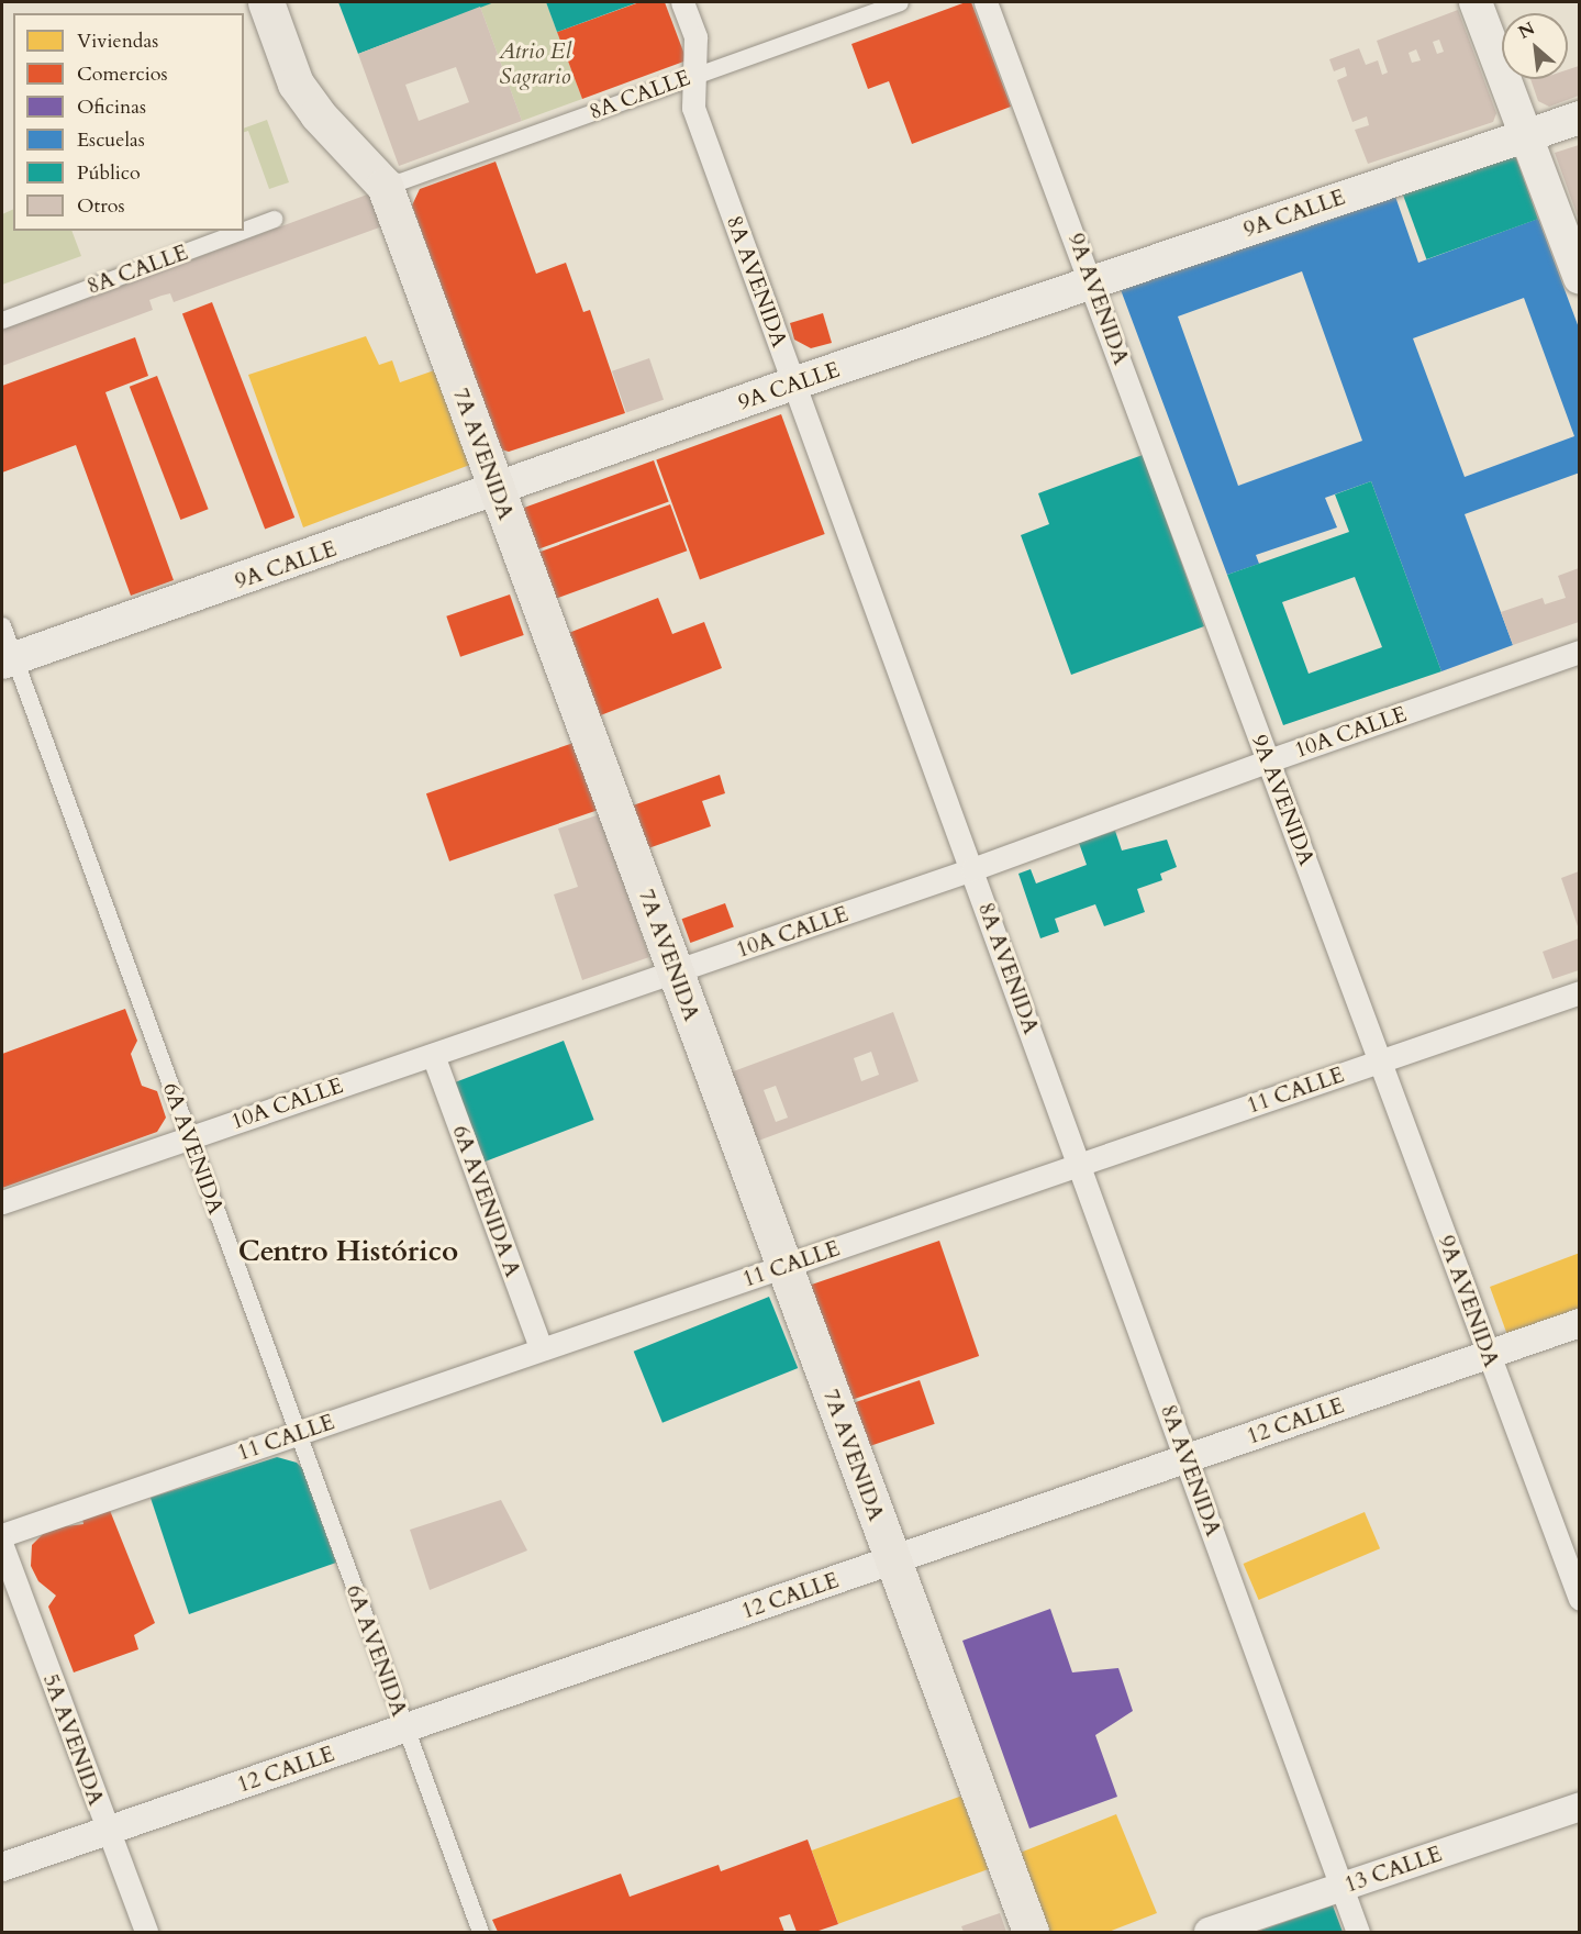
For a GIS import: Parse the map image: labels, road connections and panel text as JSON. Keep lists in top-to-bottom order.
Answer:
{
  "streets": {
    "main road": ["9A CALLE", "7A AVENIDA"],
    "street": [
      "8A CALLE",
      "8A AVENIDA",
      "9A AVENIDA",
      "10A CALLE",
      "11 CALLE",
      "6A AVENIDA",
      "6A AVENIDA A",
      "12 CALLE",
      "5A AVENIDA",
      "13 CALLE"
    ]
  },
  "crossings": [
    ["8A CALLE", "8A AVENIDA"],
    ["8A CALLE", "7A AVENIDA"],
    ["9A CALLE", "8A AVENIDA"],
    ["9A CALLE", "9A AVENIDA"],
    ["9A CALLE", "7A AVENIDA"],
    ["9A CALLE", "6A AVENIDA"],
    ["8A AVENIDA", "10A CALLE"],
    ["8A AVENIDA", "11 CALLE"],
    ["8A AVENIDA", "12 CALLE"],
    ["8A AVENIDA", "13 CALLE"],
    ["9A AVENIDA", "10A CALLE"],
    ["9A AVENIDA", "11 CALLE"],
    ["9A AVENIDA", "12 CALLE"],
    ["7A AVENIDA", "10A CALLE"],
    ["7A AVENIDA", "11 CALLE"],
    ["7A AVENIDA", "12 CALLE"],
    ["10A CALLE", "6A AVENIDA"],
    ["10A CALLE", "6A AVENIDA A"],
    ["11 CALLE", "6A AVENIDA"],
    ["11 CALLE", "6A AVENIDA A"],
    ["6A AVENIDA", "12 CALLE"],
    ["12 CALLE", "5A AVENIDA"]
  ],
  "districts": ["Centro Histórico"],
  "parks": ["Atrio El Sagrario"],
  "legend": [
    "Viviendas",
    "Comercios",
    "Oficinas",
    "Escuelas",
    "Público",
    "Otros"
  ],
  "north": "top left"
}
